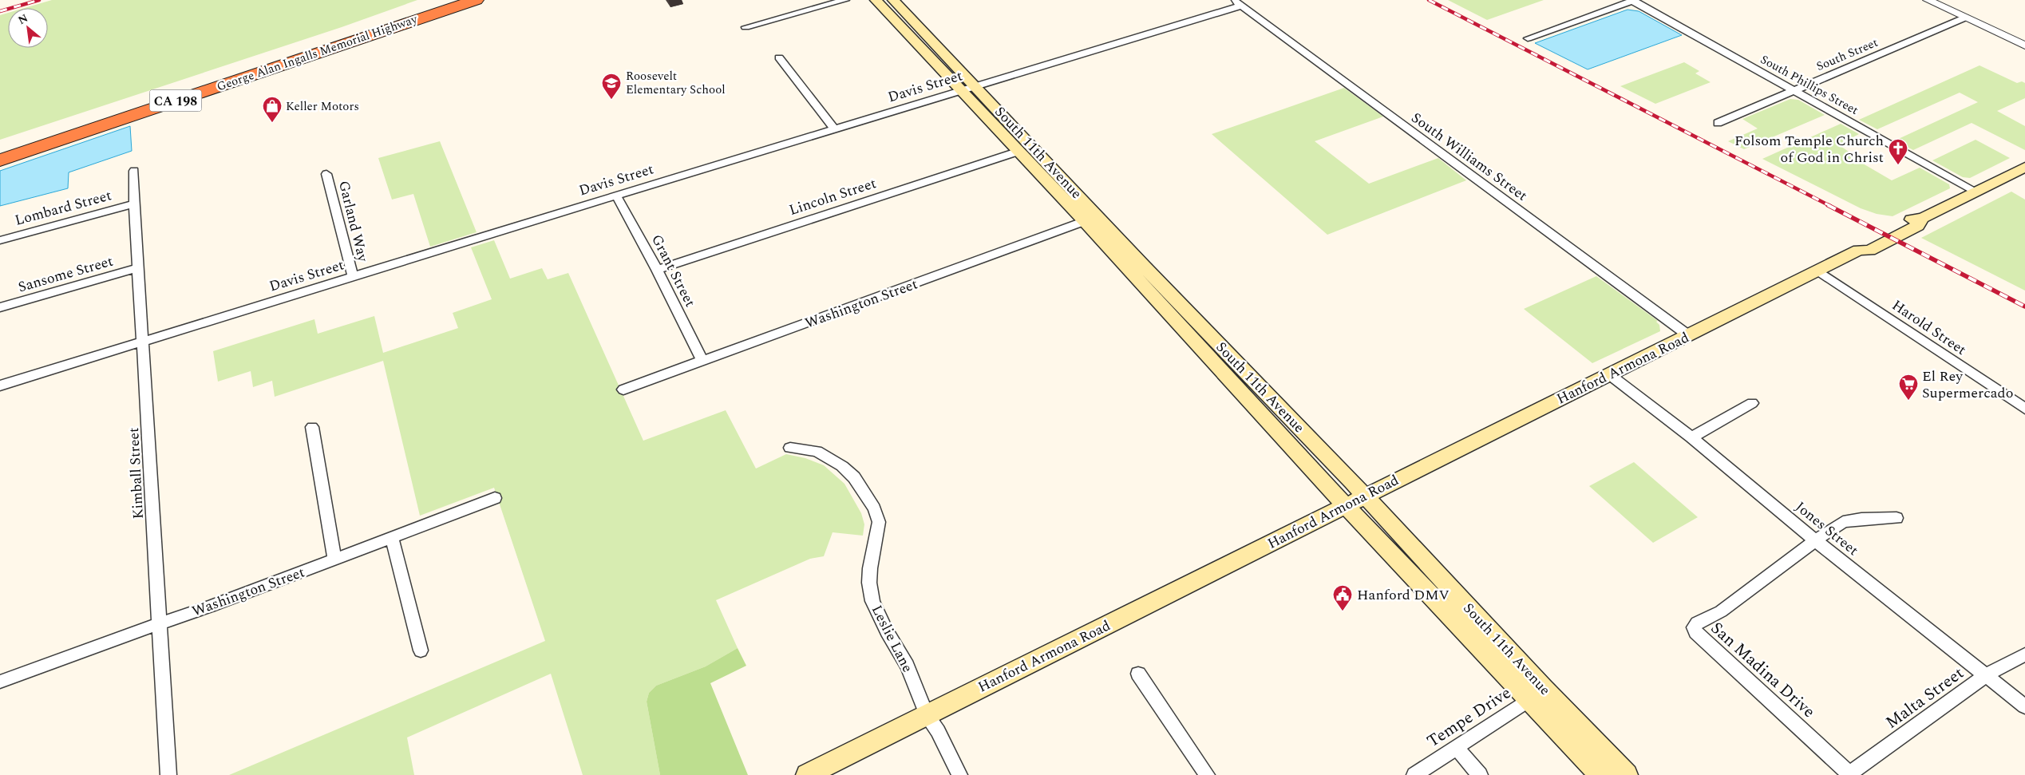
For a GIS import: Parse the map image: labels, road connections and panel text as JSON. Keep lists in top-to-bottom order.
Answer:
{
  "streets": {
    "highway": ["George Alan Ingalls Memorial Highway", "CA 198"],
    "main road": ["South 11th Avenue", "Hanford Armona Road"],
    "street": [
      "South Street",
      "South Phillips Street",
      "Davis Street",
      "South Williams Street",
      "Lincoln Street",
      "Lombard Street",
      "Garland Way",
      "Grant Street",
      "Sansome Street",
      "Washington Street",
      "Harold Street",
      "Kimball Street",
      "Jones Street",
      "Leslie Lane",
      "San Madina Drive",
      "Malta Street",
      "Tempe Drive"
    ]
  },
  "crossings": [
    ["South Street", "South Phillips Street"],
    ["South Phillips Street", "Hanford Armona Road"],
    ["Davis Street", "South 11th Avenue"],
    ["Davis Street", "South Williams Street"],
    ["Davis Street", "Garland Way"],
    ["Davis Street", "Grant Street"],
    ["Davis Street", "Kimball Street"],
    ["South 11th Avenue", "Lincoln Street"],
    ["South 11th Avenue", "Washington Street"],
    ["South 11th Avenue", "Hanford Armona Road"],
    ["South 11th Avenue", "Tempe Drive"],
    ["South Williams Street", "Hanford Armona Road"],
    ["Lincoln Street", "Grant Street"],
    ["Lombard Street", "Kimball Street"],
    ["Grant Street", "Washington Street"],
    ["Sansome Street", "Kimball Street"],
    ["Washington Street", "Kimball Street"],
    ["Harold Street", "Hanford Armona Road"],
    ["Hanford Armona Road", "Jones Street"],
    ["Hanford Armona Road", "Leslie Lane"],
    ["Jones Street", "San Madina Drive"],
    ["Jones Street", "Malta Street"],
    ["San Madina Drive", "Malta Street"]
  ],
  "places": {
    "school or university": ["Roosevelt Elementary School"],
    "shop": ["Keller Motors"],
    "church": ["Folsom Temple Church of God in Christ"],
    "supermarket": ["El Rey Supermercado"],
    "public building": ["Hanford DMV"]
  },
  "north": "top left"
}
